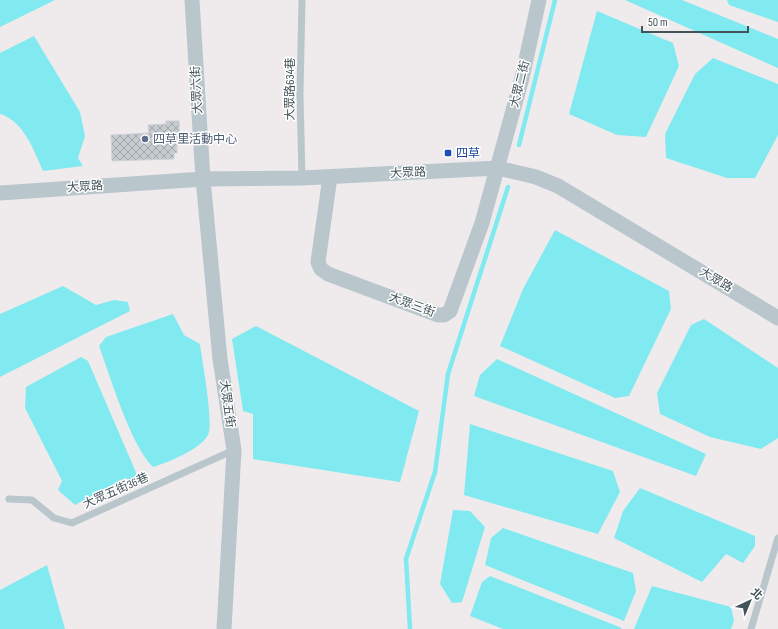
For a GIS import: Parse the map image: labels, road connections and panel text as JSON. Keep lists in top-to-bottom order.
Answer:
{
  "streets": {
    "street": [
      "大眾二街",
      "大眾六街",
      "大眾路",
      "大眾三街",
      "大眾五街"
    ],
    "lane": ["大眾路634巷", "大眾五街36巷"]
  },
  "crossings": [
    ["大眾二街", "大眾路"],
    ["大眾二街", "大眾三街"],
    ["大眾路634巷", "大眾路"],
    ["大眾六街", "大眾路"],
    ["大眾六街", "大眾五街"],
    ["大眾路", "大眾三街"],
    ["大眾路", "大眾五街"],
    ["大眾五街", "大眾五街36巷"]
  ],
  "places": {
    "other": ["四草里活動中心"],
    "transit": ["四草"]
  },
  "scale_bar": "50 m",
  "north": "top right"
}
